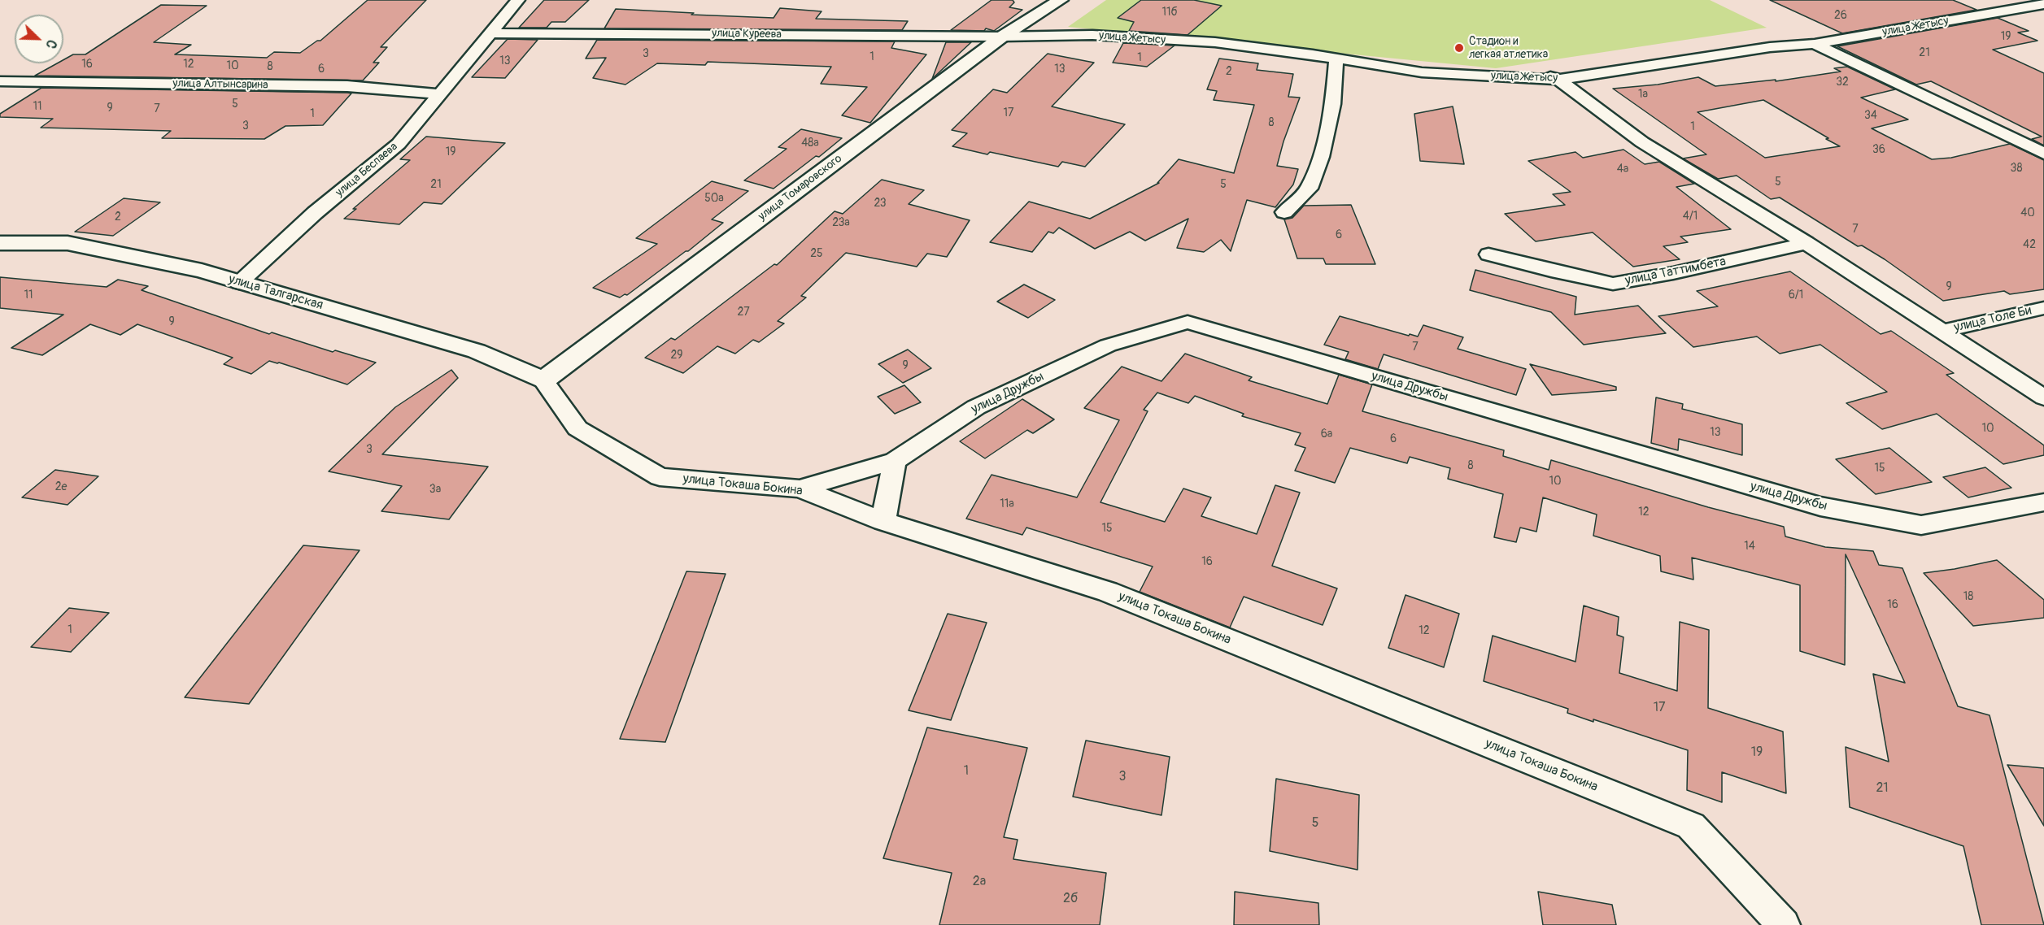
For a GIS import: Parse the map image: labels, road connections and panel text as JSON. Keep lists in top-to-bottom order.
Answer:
{
  "streets": {
    "street": [
      "улица Жетысу",
      "улица Куреева",
      "улица Алтынсарина",
      "улица Беспаева",
      "улица Томаровского",
      "улица Таттимбета",
      "улица Талгарская",
      "улица Толе Би",
      "улица Дружбы",
      "улица Токаша Бокина"
    ]
  },
  "crossings": [
    ["улица Жетысу", "улица Куреева"],
    ["улица Жетысу", "улица Томаровского"],
    ["улица Куреева", "улица Беспаева"],
    ["улица Куреева", "улица Томаровского"],
    ["улица Алтынсарина", "улица Беспаева"],
    ["улица Беспаева", "улица Талгарская"],
    ["улица Томаровского", "улица Талгарская"],
    ["улица Томаровского", "улица Токаша Бокина"],
    ["улица Талгарская", "улица Токаша Бокина"],
    ["улица Дружбы", "улица Токаша Бокина"]
  ],
  "places": ["Стадион и легкая атлетика"],
  "house_numbers": [
    "11б",
    "26",
    "19",
    "21",
    "3",
    "1",
    "1",
    "13",
    "16",
    "12",
    "10",
    "8",
    "6",
    "13",
    "2",
    "32",
    "1а",
    "5",
    "11",
    "9",
    "7",
    "17",
    "1",
    "34",
    "8",
    "3",
    "1",
    "48а",
    "36",
    "19",
    "38",
    "4а",
    "5",
    "21",
    "5",
    "50а",
    "23",
    "40",
    "4/1",
    "2",
    "23а",
    "7",
    "6",
    "42",
    "25",
    "9",
    "11",
    "6/1",
    "27",
    "9",
    "7",
    "29",
    "9",
    "10",
    "13",
    "6а",
    "6",
    "3",
    "8",
    "15",
    "10",
    "2е",
    "3а",
    "11а",
    "12",
    "15",
    "14",
    "16",
    "18",
    "16",
    "1",
    "12",
    "17",
    "19",
    "1",
    "3",
    "21",
    "5",
    "2а",
    "2б"
  ],
  "north": "bottom right"
}
